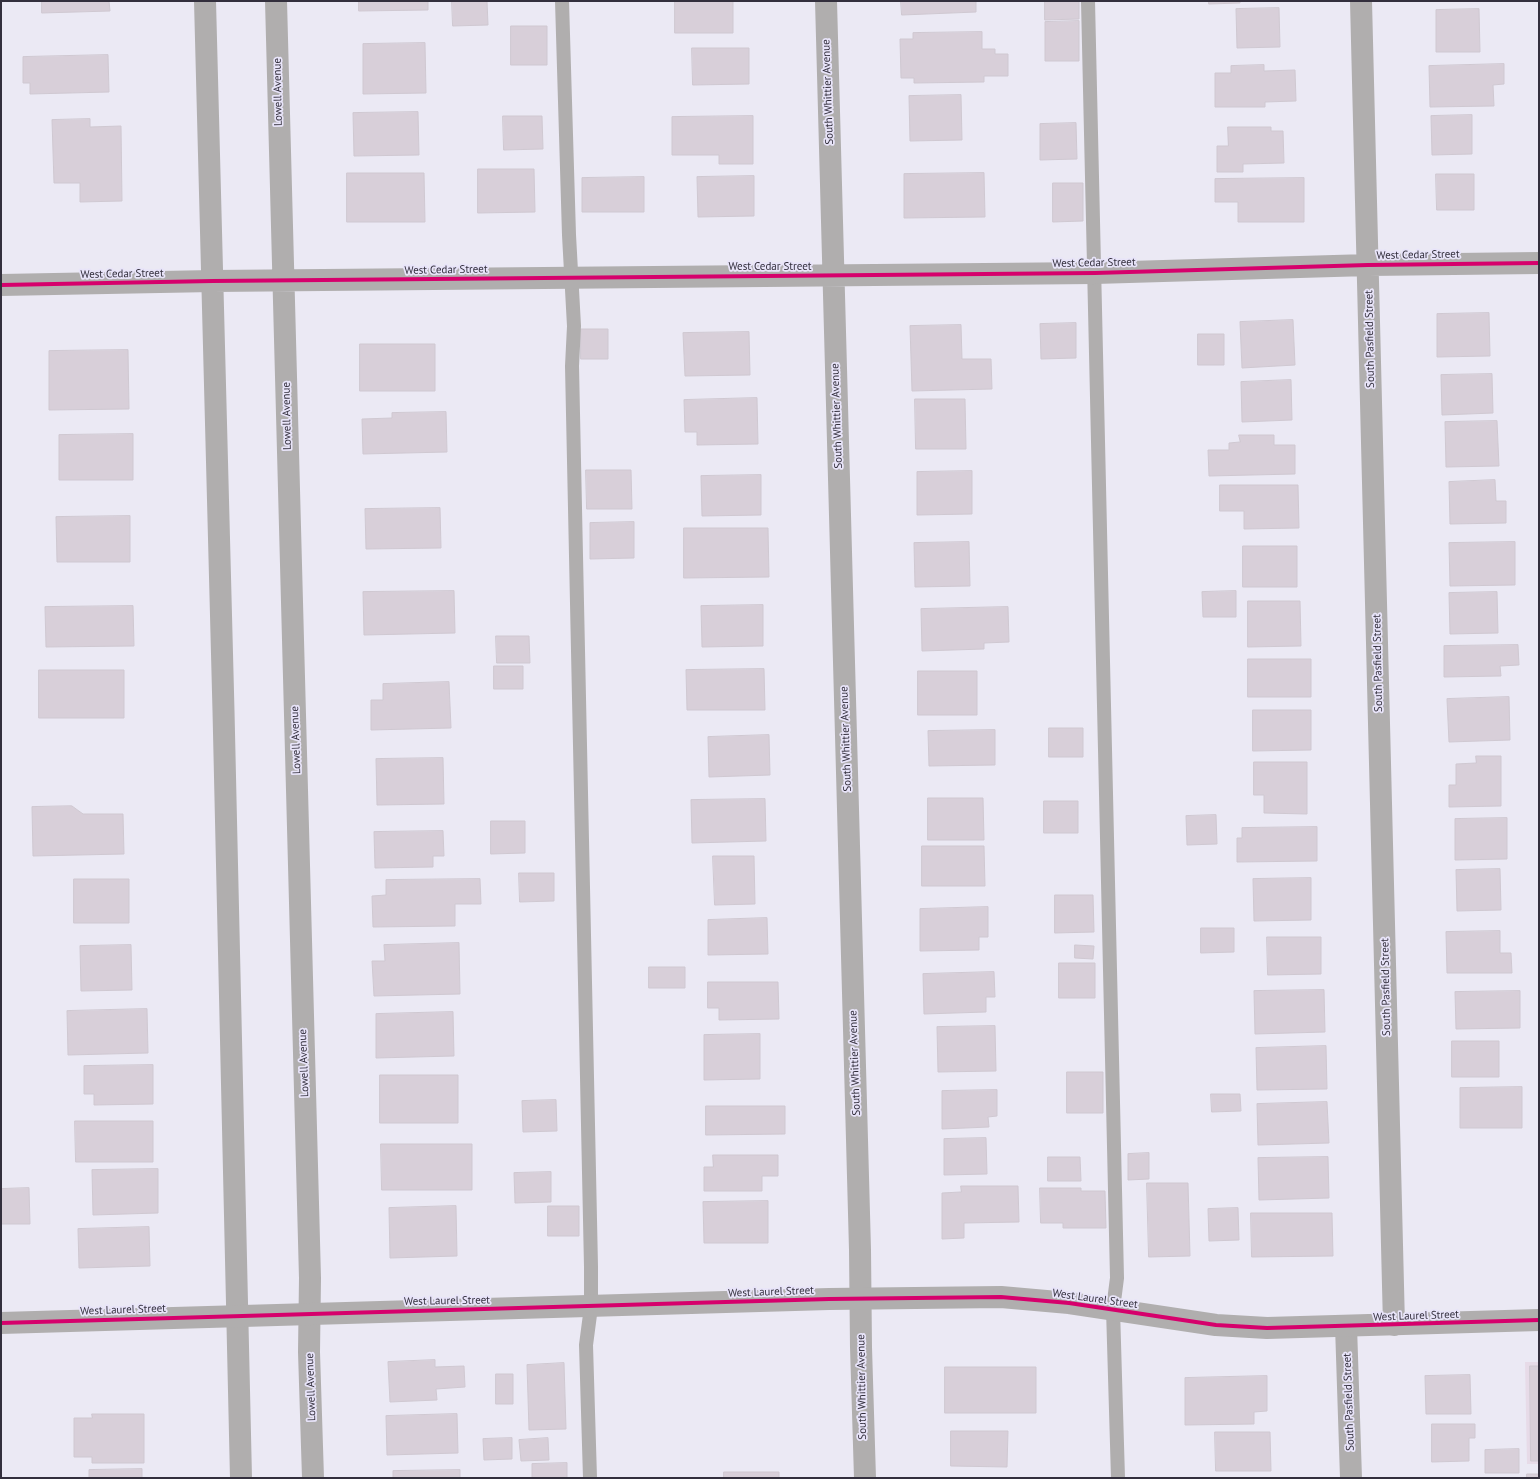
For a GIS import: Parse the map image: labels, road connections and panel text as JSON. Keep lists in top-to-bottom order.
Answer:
{
  "streets": {
    "street": [
      "Lowell Avenue",
      "South Whittier Avenue",
      "West Cedar Street",
      "South Pasfield Street",
      "West Laurel Street"
    ]
  },
  "crossings": [
    ["Lowell Avenue", "West Cedar Street"],
    ["Lowell Avenue", "West Laurel Street"],
    ["South Whittier Avenue", "West Cedar Street"],
    ["South Whittier Avenue", "West Laurel Street"],
    ["West Cedar Street", "South Pasfield Street"],
    ["South Pasfield Street", "West Laurel Street"]
  ]
}
